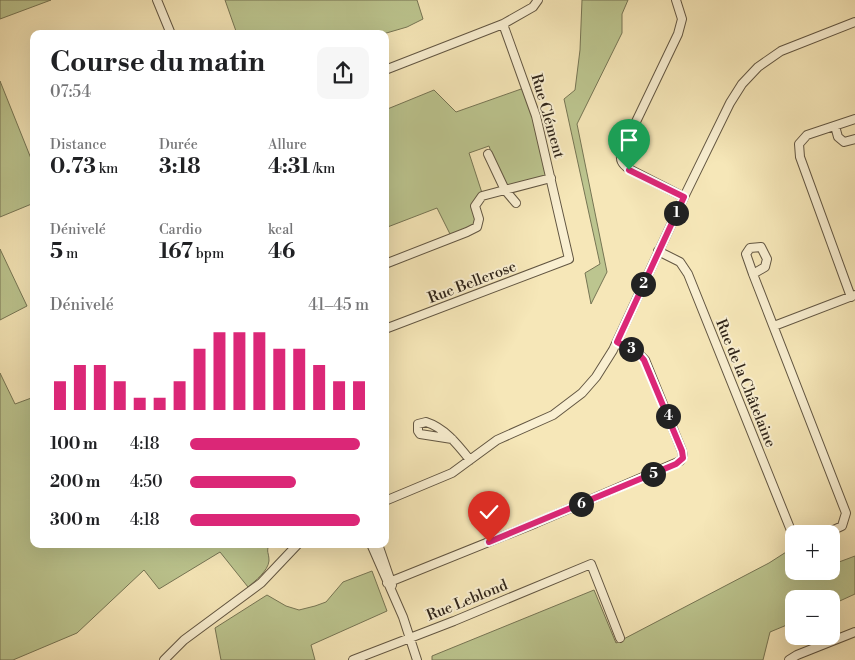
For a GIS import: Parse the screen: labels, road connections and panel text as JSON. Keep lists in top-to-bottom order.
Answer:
{
  "streets": {
    "street": [
      "Rue Clément",
      "Rue Bellerose",
      "Rue de la Châtelaine",
      "Rue Leblond"
    ]
  },
  "crossings": [
    ["Rue Clément", "Rue Bellerose"]
  ],
  "page": {
    "heading": ["Course du matin", "07:54"],
    "stats": [
      ["Distance", "0.73 km"],
      ["Durée", "3:18"],
      ["Allure", "4:31 /km"],
      ["Dénivelé", "5 m"],
      ["Cardio", "167 bpm"],
      ["kcal", "46"]
    ],
    "pins": [
      "1",
      "2",
      "3",
      "4",
      "5",
      "6"
    ],
    "chart": ["Dénivelé", "41–45 m"],
    "list": [
      {
        "name": "100 m",
        "note": "4:18"
      },
      {
        "name": "200 m",
        "note": "4:50"
      },
      {
        "name": "300 m",
        "note": "4:18"
      }
    ],
    "map_buttons": ["+", "−"]
  }
}
